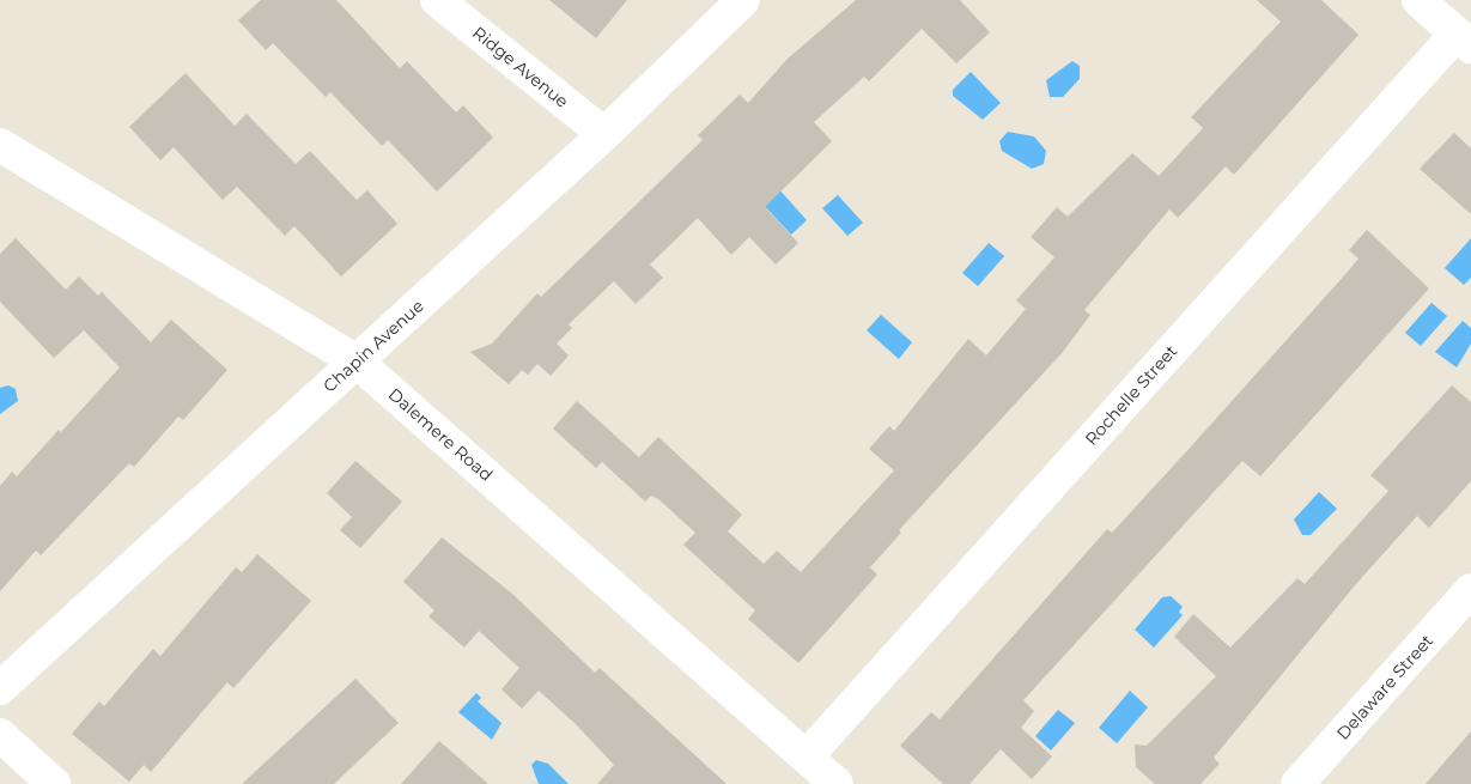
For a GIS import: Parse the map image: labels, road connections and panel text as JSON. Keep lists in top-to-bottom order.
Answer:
{
  "streets": {
    "street": [
      "Ridge Avenue",
      "Chapin Avenue",
      "Rochelle Street",
      "Dalemere Road",
      "Delaware Street"
    ]
  },
  "crossings": [
    ["Ridge Avenue", "Chapin Avenue"],
    ["Chapin Avenue", "Dalemere Road"],
    ["Rochelle Street", "Dalemere Road"]
  ]
}
